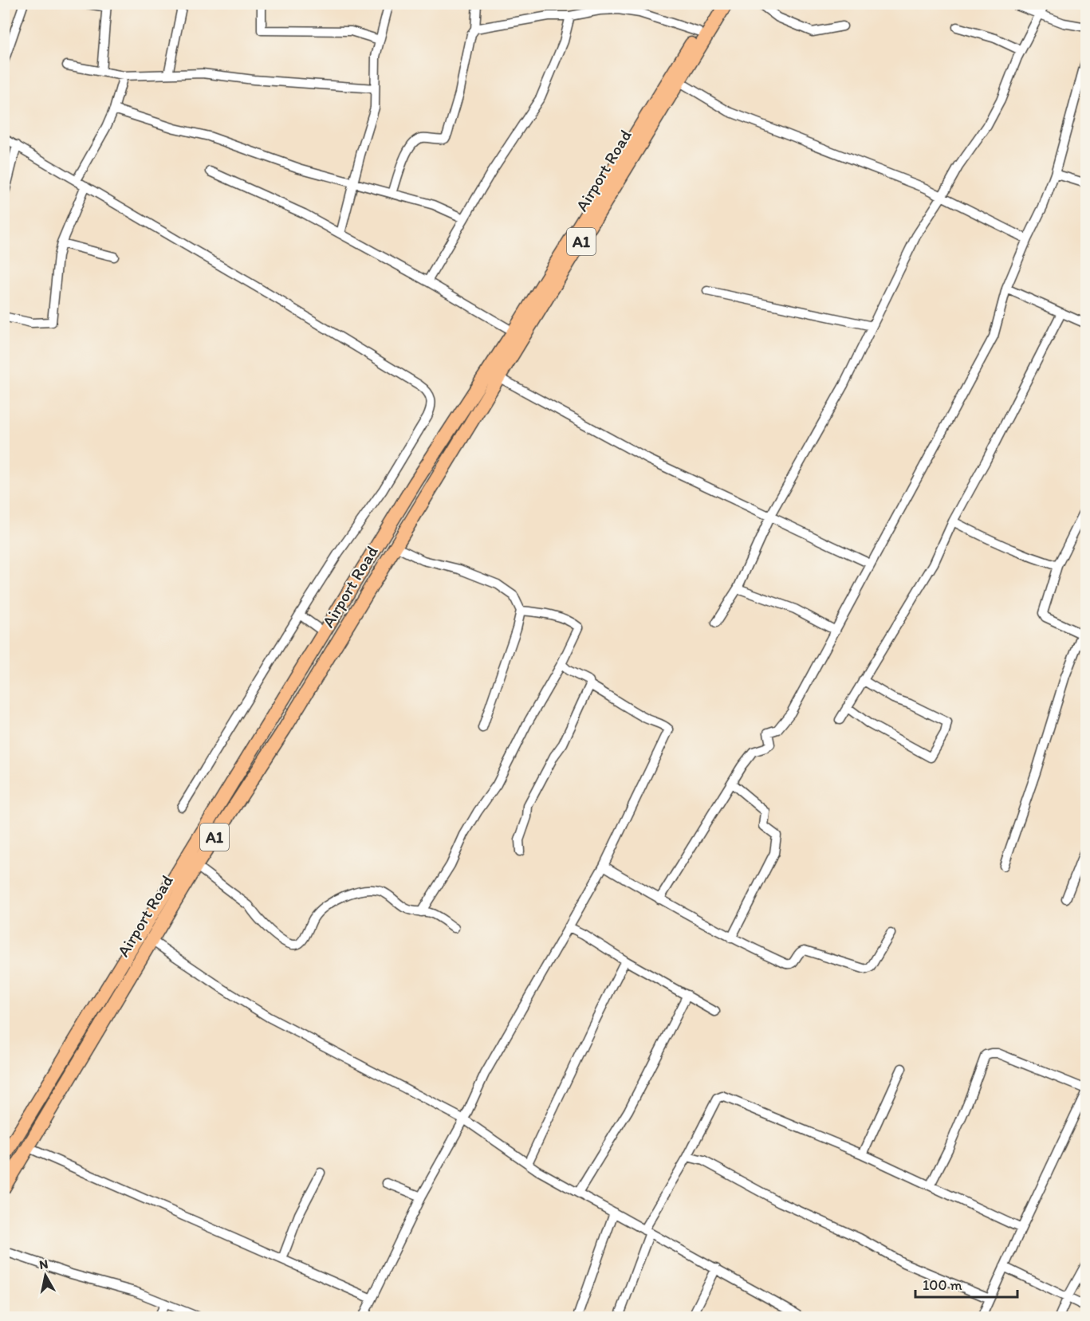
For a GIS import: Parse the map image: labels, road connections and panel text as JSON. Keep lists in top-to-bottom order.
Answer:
{
  "streets": {
    "highway": ["Airport Road", "A1"]
  },
  "scale_bar": "100 m",
  "north": "top"
}
